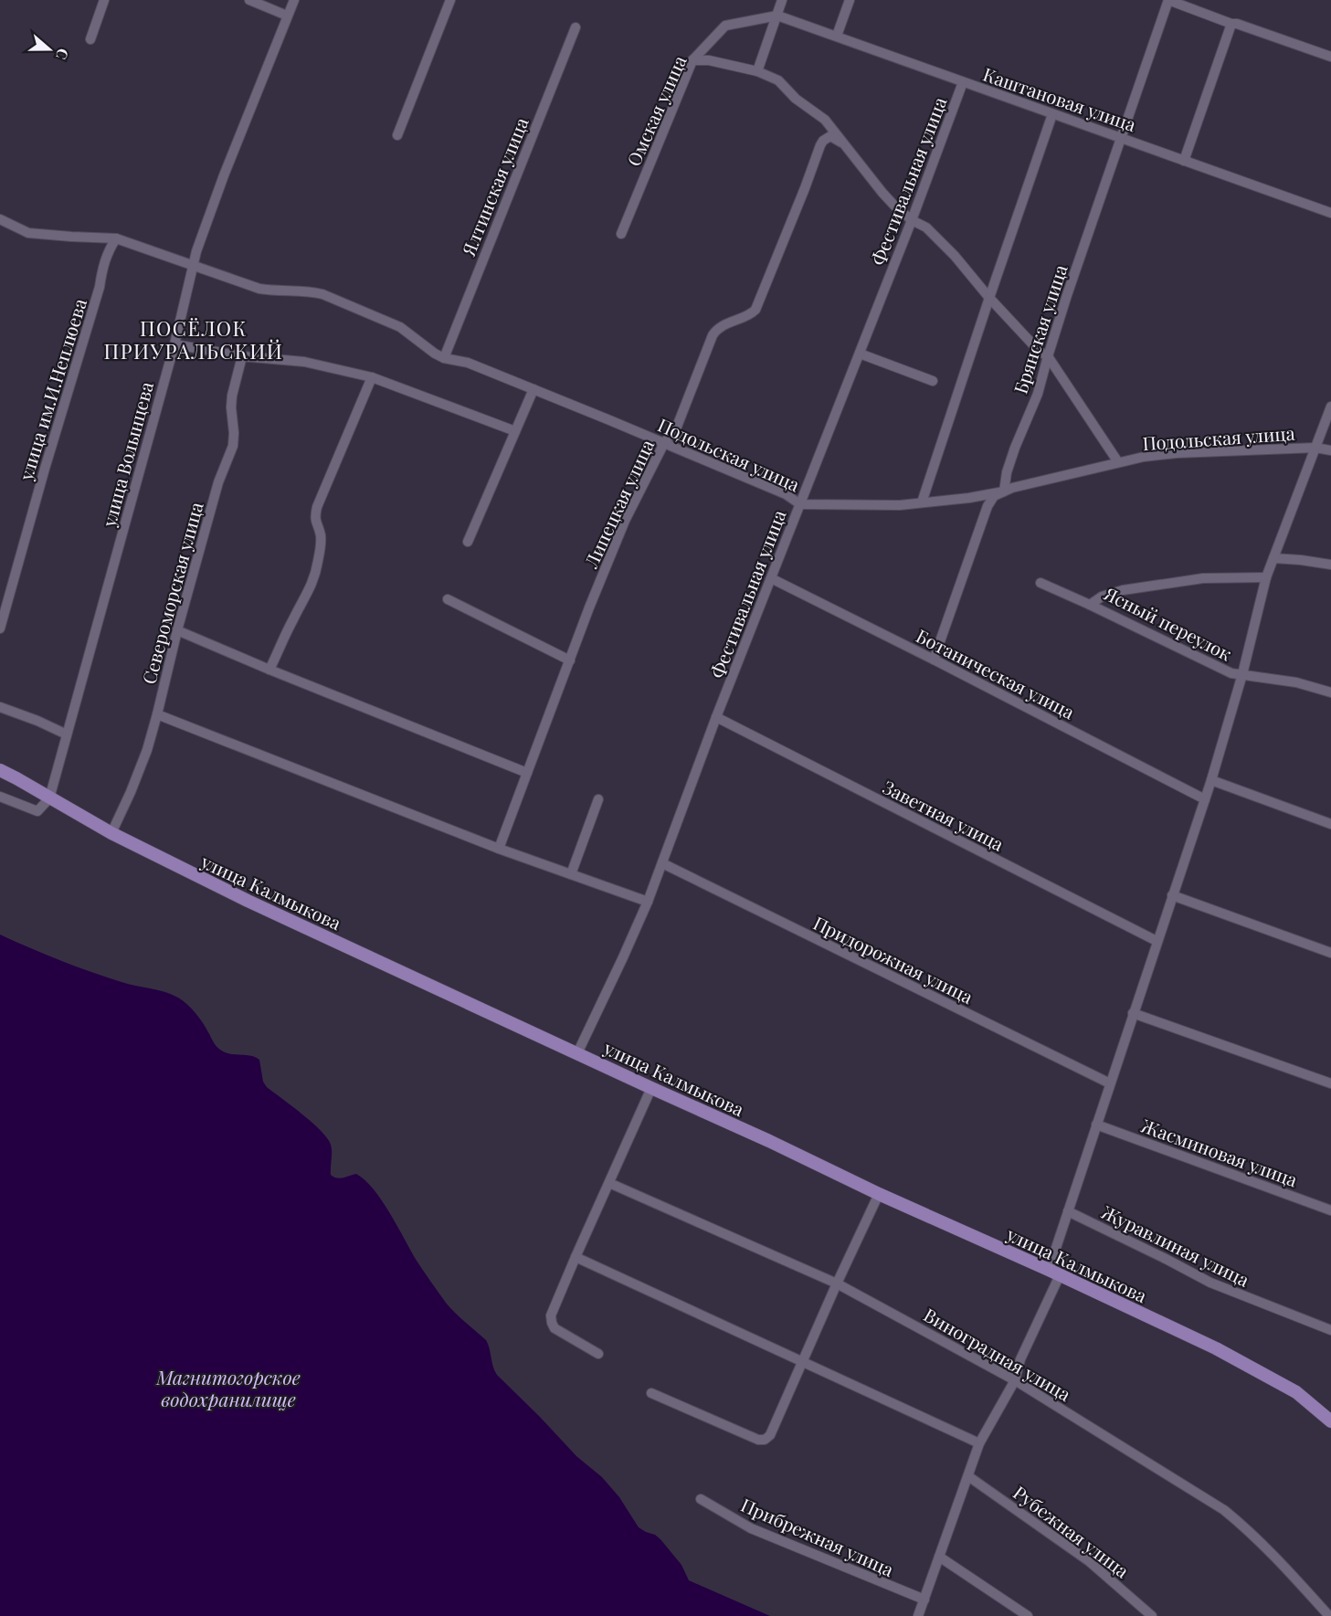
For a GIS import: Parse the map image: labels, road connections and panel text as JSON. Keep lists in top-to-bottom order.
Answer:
{
  "streets": {
    "main road": ["улица Калмыкова"],
    "street": [
      "Каштановая улица",
      "Омская улица",
      "Фестивальная улица",
      "Ялтинская улица",
      "Брянская улица",
      "улица им.И.Неплюева",
      "Подольская улица",
      "улица Волынцева",
      "Липецкая улица",
      "Североморская улица",
      "Ясный переулок",
      "Ботаническая улица",
      "Заветная улица",
      "Придорожная улица",
      "Жасминовая улица",
      "Журавлиная улица",
      "Виноградная улица",
      "Рубежная улица",
      "Прибрежная улица"
    ]
  },
  "crossings": [
    ["Каштановая улица", "Омская улица"],
    ["Каштановая улица", "Фестивальная улица"],
    ["Каштановая улица", "Брянская улица"],
    ["Фестивальная улица", "Подольская улица"],
    ["Фестивальная улица", "Ботаническая улица"],
    ["Фестивальная улица", "Заветная улица"],
    ["Фестивальная улица", "улица Калмыкова"],
    ["Фестивальная улица", "Придорожная улица"],
    ["Ялтинская улица", "Подольская улица"],
    ["Брянская улица", "Подольская улица"],
    ["Подольская улица", "улица Волынцева"],
    ["Подольская улица", "Липецкая улица"],
    ["улица Волынцева", "улица Калмыкова"],
    ["Североморская улица", "улица Калмыкова"]
  ],
  "districts": ["ПОСЁЛОК ПРИУРАЛЬСКИЙ"],
  "water": ["Магнитогорское водохранилище"],
  "north": "right"
}
